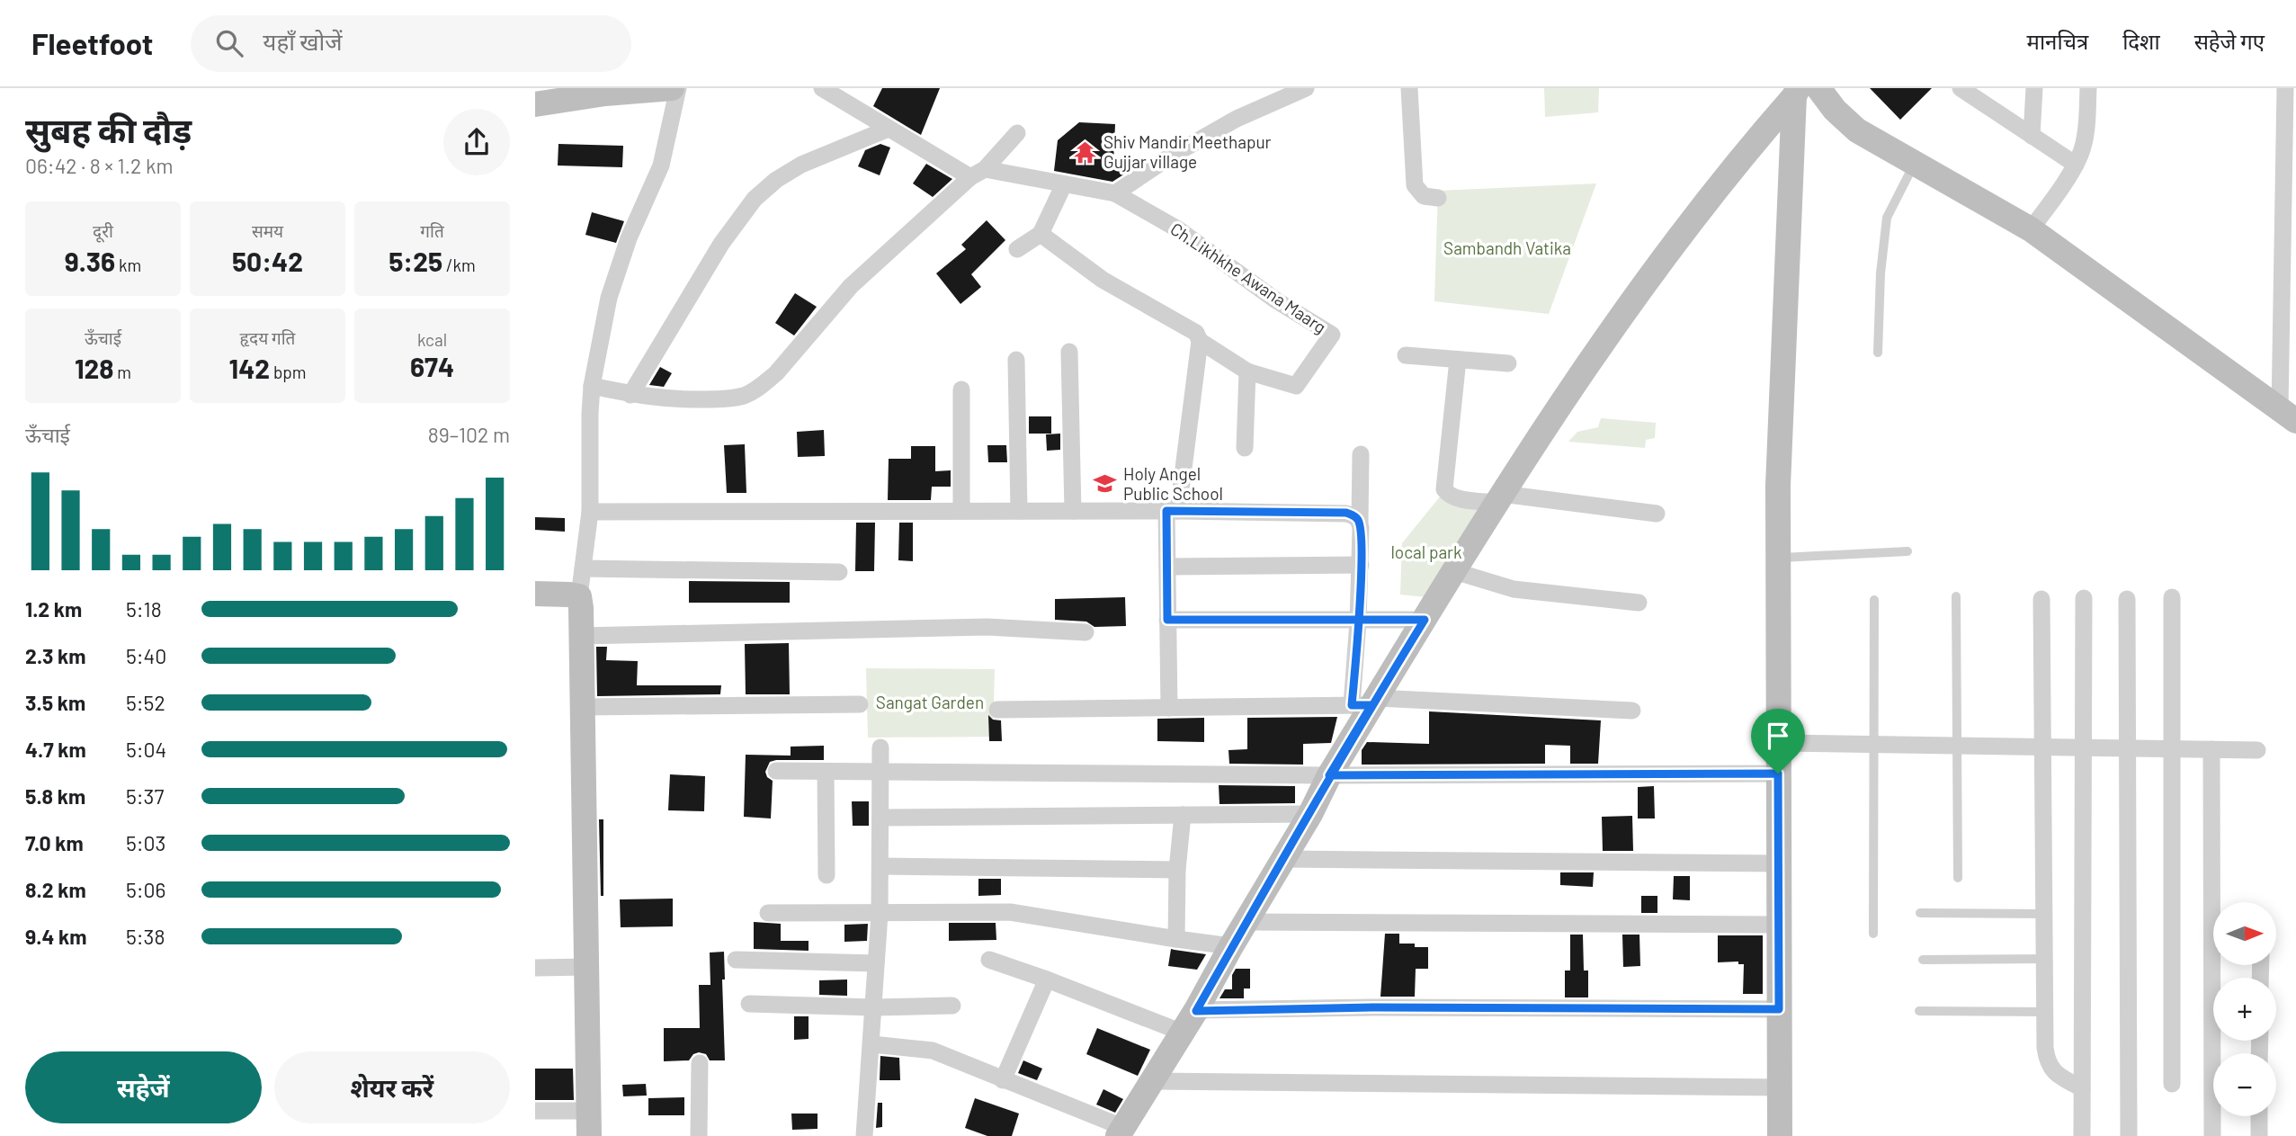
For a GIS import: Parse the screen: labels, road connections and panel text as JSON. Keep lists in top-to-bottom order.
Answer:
{
  "streets": {
    "street": ["Ch.Likhkhe Awana Maarg"]
  },
  "parks": ["Sambandh Vatika", "local park", "Sangat Garden"],
  "places": {
    "temple": ["Shiv Mandir Meethapur Gujjar village"],
    "school or university": ["Holy Angel Public School"]
  },
  "north": "right",
  "page": {
    "header": "Fleetfoot",
    "search": "यहाँ खोजें",
    "nav": ["मानचित्र", "दिशा", "सहेजे गए"],
    "heading": ["सुबह की दौड़", "06:42 · 8 × 1.2 km"],
    "stats": [
      ["दूरी", "9.36 km"],
      ["समय", "50:42"],
      ["गति", "5:25 /km"],
      ["ऊँचाई", "128 m"],
      ["हृदय गति", "142 bpm"],
      ["kcal", "674"]
    ],
    "chart": ["ऊँचाई", "89–102 m"],
    "list": [
      {
        "name": "1.2 km",
        "note": "5:18"
      },
      {
        "name": "2.3 km",
        "note": "5:40"
      },
      {
        "name": "3.5 km",
        "note": "5:52"
      },
      {
        "name": "4.7 km",
        "note": "5:04"
      },
      {
        "name": "5.8 km",
        "note": "5:37"
      },
      {
        "name": "7.0 km",
        "note": "5:03"
      },
      {
        "name": "8.2 km",
        "note": "5:06"
      },
      {
        "name": "9.4 km",
        "note": "5:38"
      }
    ],
    "map_buttons": ["+", "−"],
    "buttons": ["सहेजें", "शेयर करें"]
  }
}
